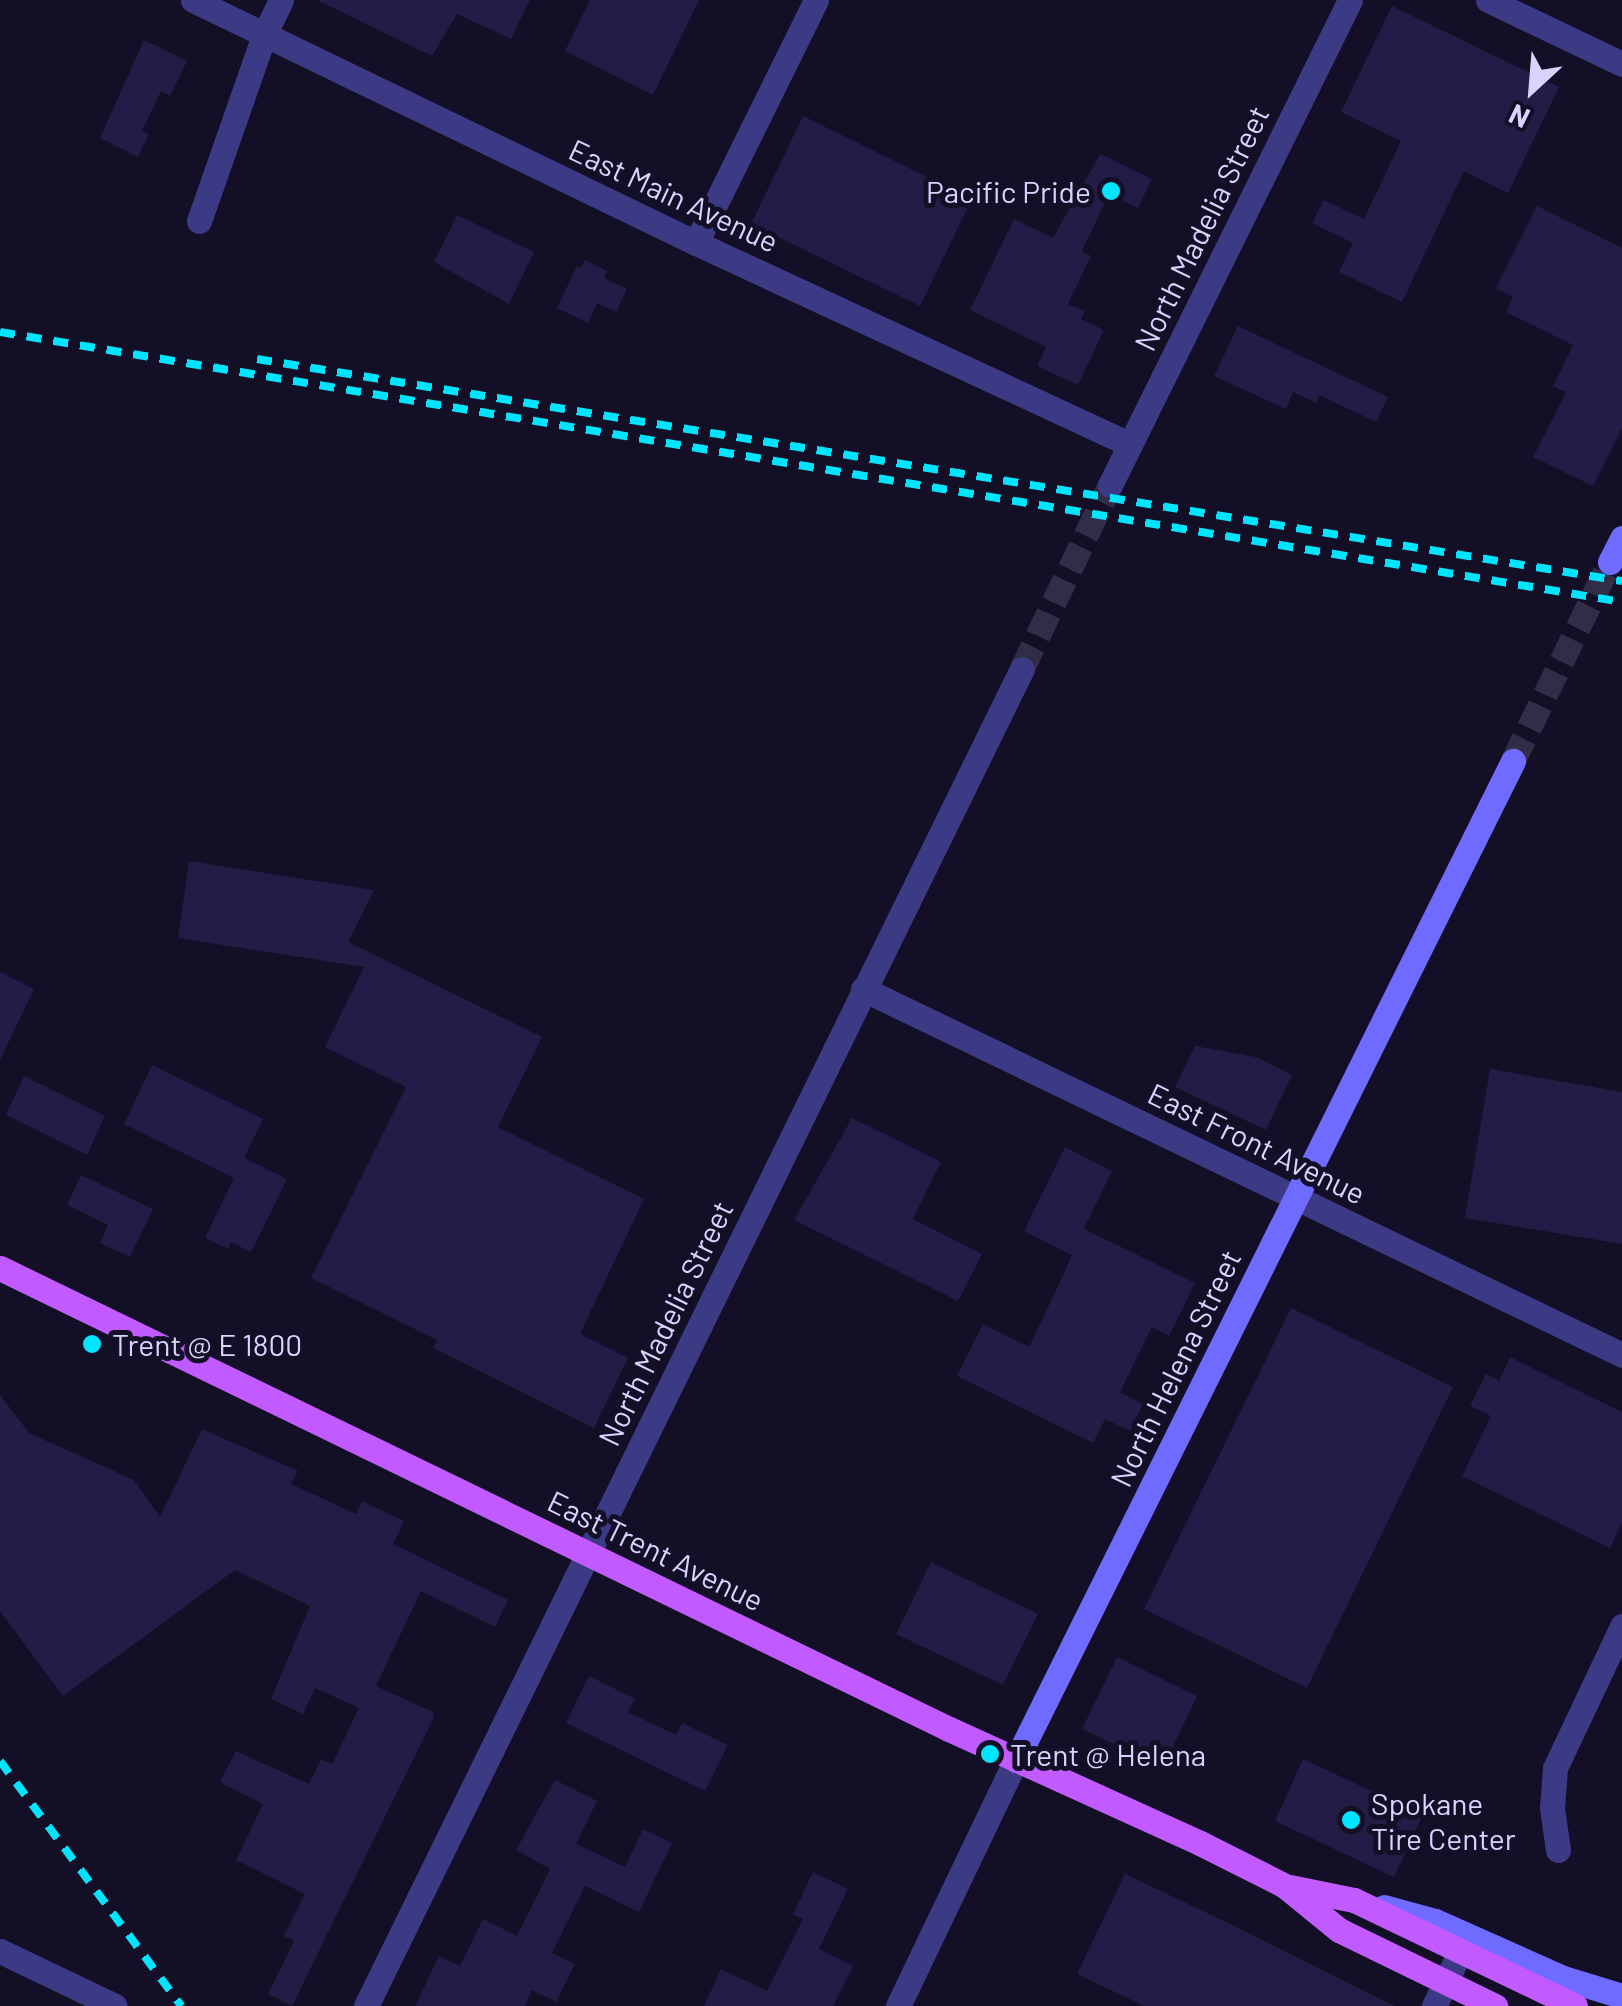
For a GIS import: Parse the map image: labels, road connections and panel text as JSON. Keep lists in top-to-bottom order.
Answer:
{
  "streets": {
    "main road": ["East Trent Avenue"],
    "street": [
      "East Main Avenue",
      "North Madelia Street",
      "East Front Avenue",
      "North Helena Street"
    ]
  },
  "crossings": [
    ["East Main Avenue", "North Madelia Street"],
    ["North Madelia Street", "East Front Avenue"],
    ["North Madelia Street", "East Trent Avenue"],
    ["East Front Avenue", "North Helena Street"],
    ["North Helena Street", "East Trent Avenue"]
  ],
  "places": [
    "Pacific Pride",
    "Trent @ E 1800",
    "Trent @ Helena",
    "Spokane Tire Center"
  ],
  "north": "bottom left"
}
